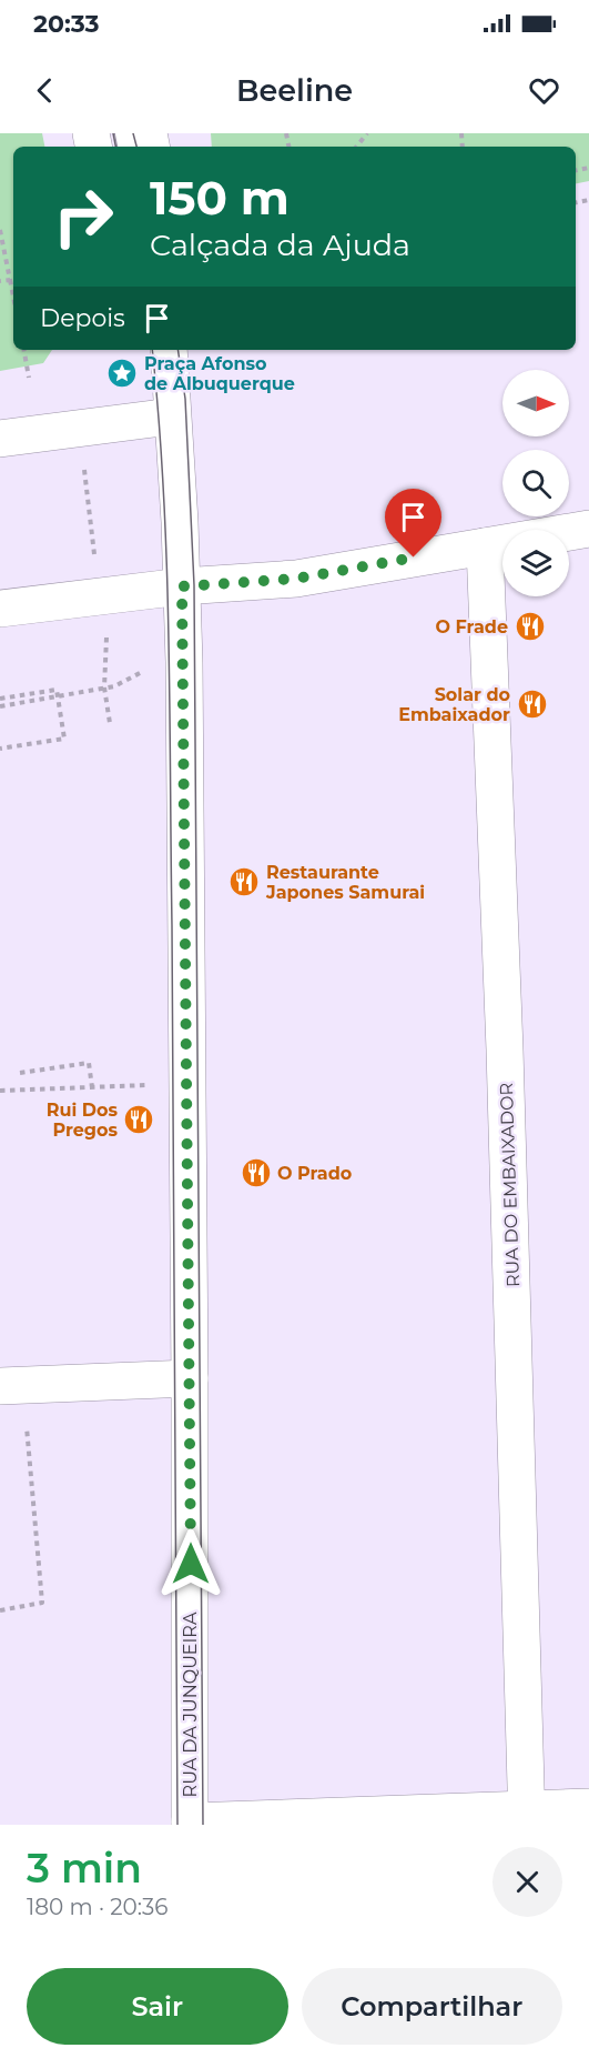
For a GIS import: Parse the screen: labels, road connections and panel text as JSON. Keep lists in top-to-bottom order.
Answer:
{
  "streets": {
    "street": ["RUA DO EMBAIXADOR", "RUA DA JUNQUEIRA"]
  },
  "places": {
    "place": ["Praça Afonso de Albuquerque"],
    "restaurant": [
      "O Frade",
      "Solar do Embaixador",
      "Restaurante Japones Samurai",
      "Rui Dos Pregos",
      "O Prado"
    ]
  },
  "north": "right",
  "page": {
    "status": "20:33",
    "header": "Beeline",
    "turn": ["150 m", "Calçada da Ajuda"],
    "then": "Depois",
    "heading": ["3 min", "180 m · 20:36"],
    "buttons": ["Sair", "Compartilhar"]
  }
}
